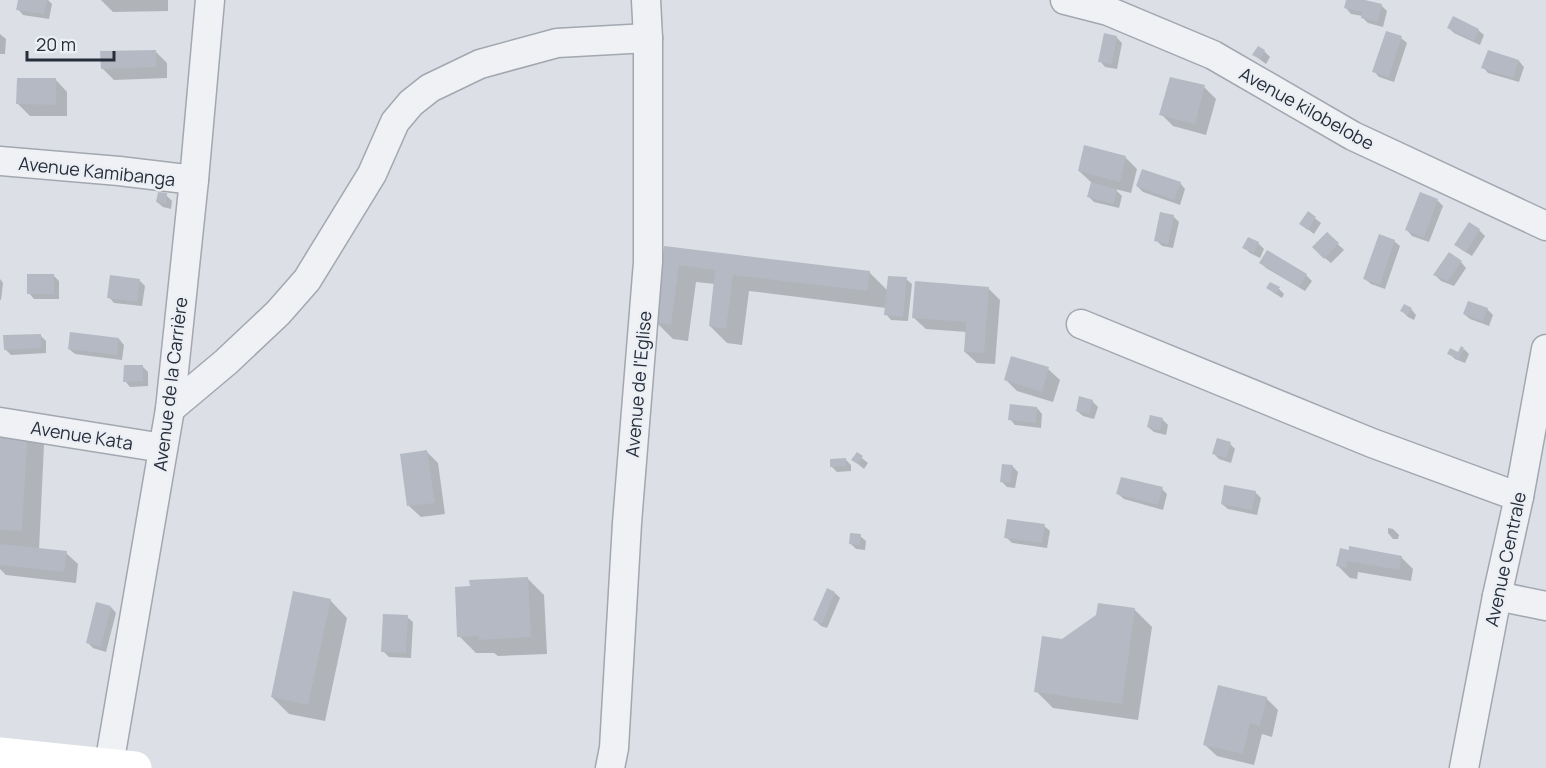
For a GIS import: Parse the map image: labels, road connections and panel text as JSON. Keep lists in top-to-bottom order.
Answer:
{
  "streets": {
    "street": [
      "Avenue kilobelobe",
      "Avenue Kamibanga",
      "Avenue de la Carrière",
      "Avenue de l'Eglise",
      "Avenue Kata",
      "Avenue Centrale"
    ]
  },
  "crossings": [
    ["Avenue Kamibanga", "Avenue de la Carrière"],
    ["Avenue de la Carrière", "Avenue Kata"]
  ],
  "scale_bar": "20 m"
}
